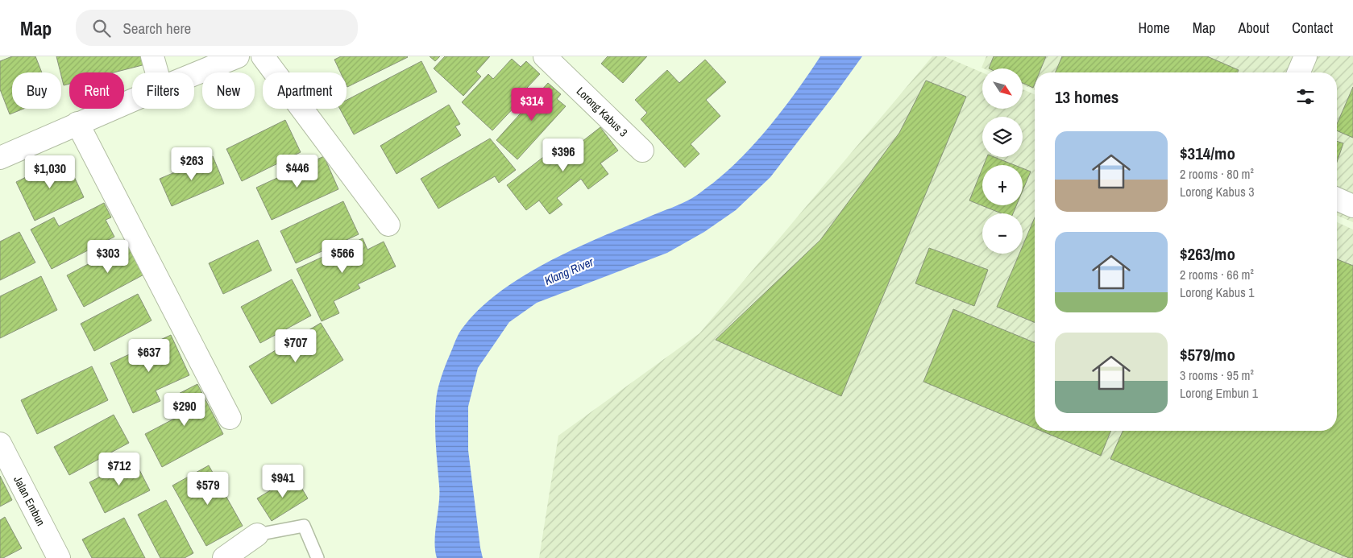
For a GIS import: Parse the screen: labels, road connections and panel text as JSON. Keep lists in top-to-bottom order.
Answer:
{
  "streets": {
    "street": ["Lorong Kabus 3", "Jalan Embun"]
  },
  "water": ["Klang River"],
  "north": "bottom right",
  "page": {
    "header": "Map",
    "search": "Search here",
    "nav": [
      "Home",
      "Map",
      "About",
      "Contact"
    ],
    "map_buttons": ["+", "−"],
    "chip": [
      "Buy",
      "Rent",
      "Filters",
      "New",
      "Apartment"
    ],
    "heading": "13 homes",
    "price": [
      "$314",
      "$396",
      "$263",
      "$446",
      "$1,030",
      "$303",
      "$566",
      "$707",
      "$637",
      "$290",
      "$712",
      "$941",
      "$579"
    ],
    "list": [
      {
        "name": "$314/mo",
        "note": "2 rooms · 80 m² · Lorong Kabus 3"
      },
      {
        "name": "$263/mo",
        "note": "2 rooms · 66 m² · Lorong Kabus 1"
      },
      {
        "name": "$579/mo",
        "note": "3 rooms · 95 m² · Lorong Embun 1"
      }
    ]
  }
}
